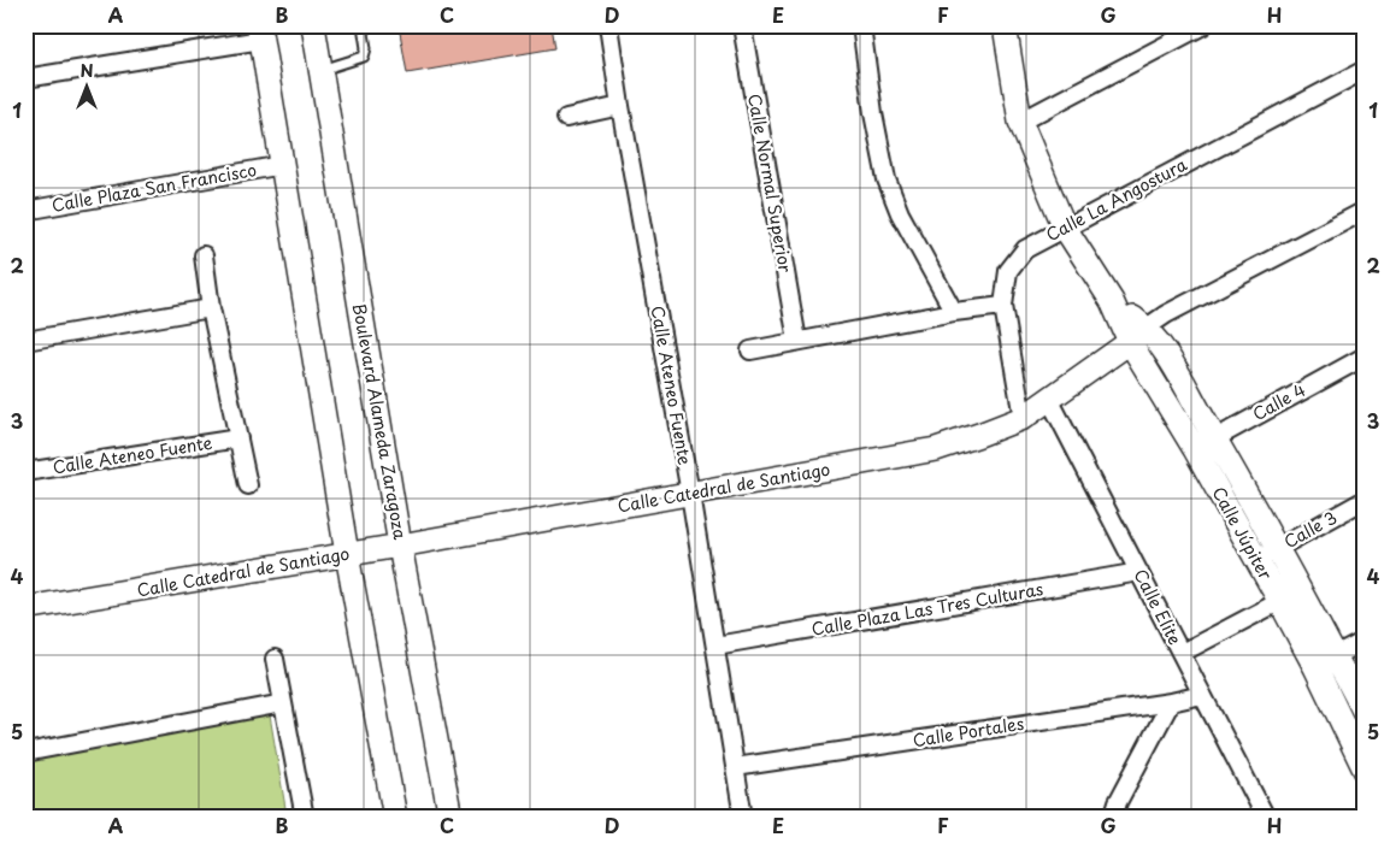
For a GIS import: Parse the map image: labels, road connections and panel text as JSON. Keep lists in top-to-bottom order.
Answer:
{
  "streets": {
    "street": [
      "Calle Normal Superior",
      "Calle Plaza San Francisco",
      "Calle La Angostura",
      "Calle Ateneo Fuente",
      "Calle 4",
      "Boulevard Alameda Zaragoza",
      "Calle Catedral de Santiago",
      "Calle 3",
      "Calle Júpiter",
      "Calle Elite",
      "Calle Plaza Las Tres Culturas",
      "Calle Portales"
    ]
  },
  "crossings": [
    ["Calle La Angostura", "Calle Catedral de Santiago"],
    ["Calle La Angostura", "Calle Júpiter"],
    ["Calle Ateneo Fuente", "Calle Catedral de Santiago"],
    ["Calle Ateneo Fuente", "Calle Plaza Las Tres Culturas"],
    ["Calle Ateneo Fuente", "Calle Portales"],
    ["Calle 4", "Calle Júpiter"],
    ["Boulevard Alameda Zaragoza", "Calle Catedral de Santiago"],
    ["Calle Catedral de Santiago", "Calle Júpiter"],
    ["Calle Catedral de Santiago", "Calle Elite"],
    ["Calle 3", "Calle Júpiter"],
    ["Calle Elite", "Calle Plaza Las Tres Culturas"],
    ["Calle Elite", "Calle Portales"]
  ],
  "north": "top",
  "grid": {
    "columns": [
      "A",
      "B",
      "C",
      "D",
      "E",
      "F",
      "G",
      "H"
    ],
    "rows": [
      "1",
      "2",
      "3",
      "4",
      "5"
    ]
  }
}
